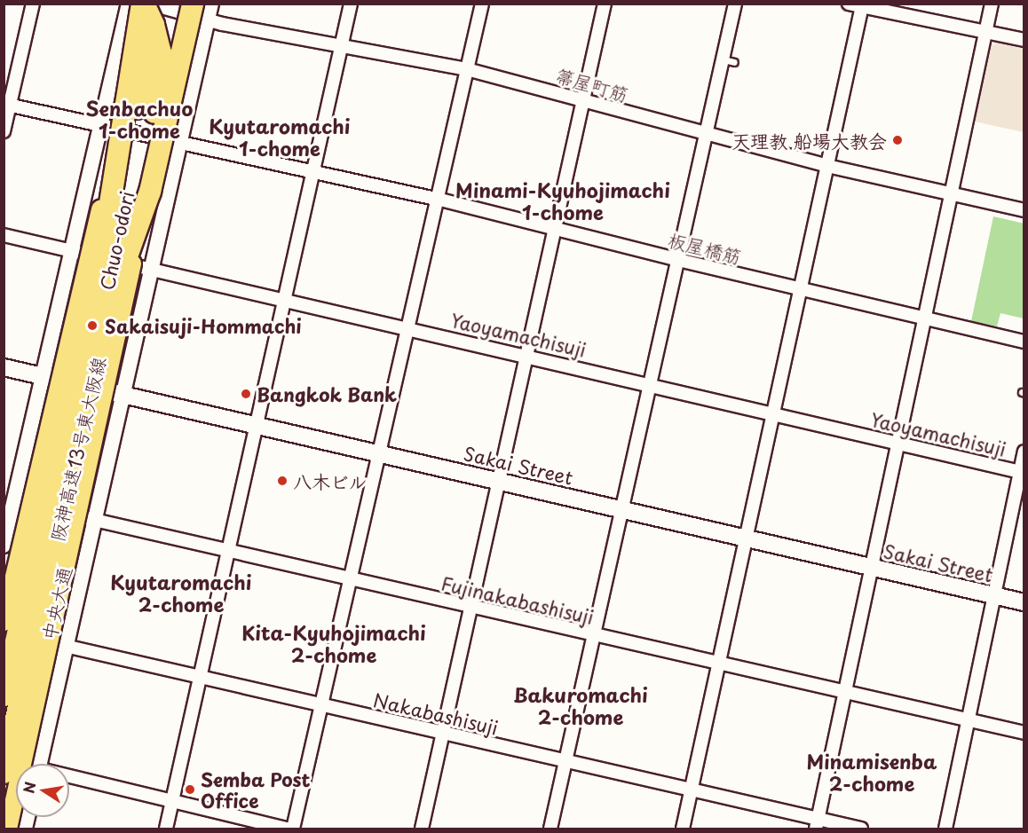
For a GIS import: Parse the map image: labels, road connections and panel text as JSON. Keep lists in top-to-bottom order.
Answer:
{
  "streets": {
    "highway": ["阪神高速13号東大阪線"],
    "main road": ["Chuo-odori", "Sakai Street"],
    "street": [
      "箒屋町筋",
      "板屋橋筋",
      "Yaoyamachisuji",
      "Fujinakabashisuji",
      "中央大通",
      "Nakabashisuji"
    ]
  },
  "crossings": [
    ["箒屋町筋", "Chuo-odori"],
    ["箒屋町筋", "阪神高速13号東大阪線"],
    ["箒屋町筋", "中央大通"],
    ["Chuo-odori", "阪神高速13号東大阪線"],
    ["Chuo-odori", "中央大通"],
    ["板屋橋筋", "中央大通"],
    ["Yaoyamachisuji", "中央大通"],
    ["阪神高速13号東大阪線", "中央大通"],
    ["Sakai Street", "中央大通"],
    ["Fujinakabashisuji", "中央大通"],
    ["中央大通", "Nakabashisuji"]
  ],
  "districts": [
    "Senbachuo 1-chome",
    "Kyutaromachi 1-chome",
    "Minami-Kyuhojimachi 1-chome",
    "Kyutaromachi 2-chome",
    "Kita-Kyuhojimachi 2-chome",
    "Bakuromachi 2-chome",
    "Minamisenba 2-chome"
  ],
  "places": [
    "天理教 船場大教会",
    "Sakaisuji-Hommachi",
    "Bangkok Bank",
    "八木ビル",
    "Semba Post Office"
  ],
  "north": "left"
}
